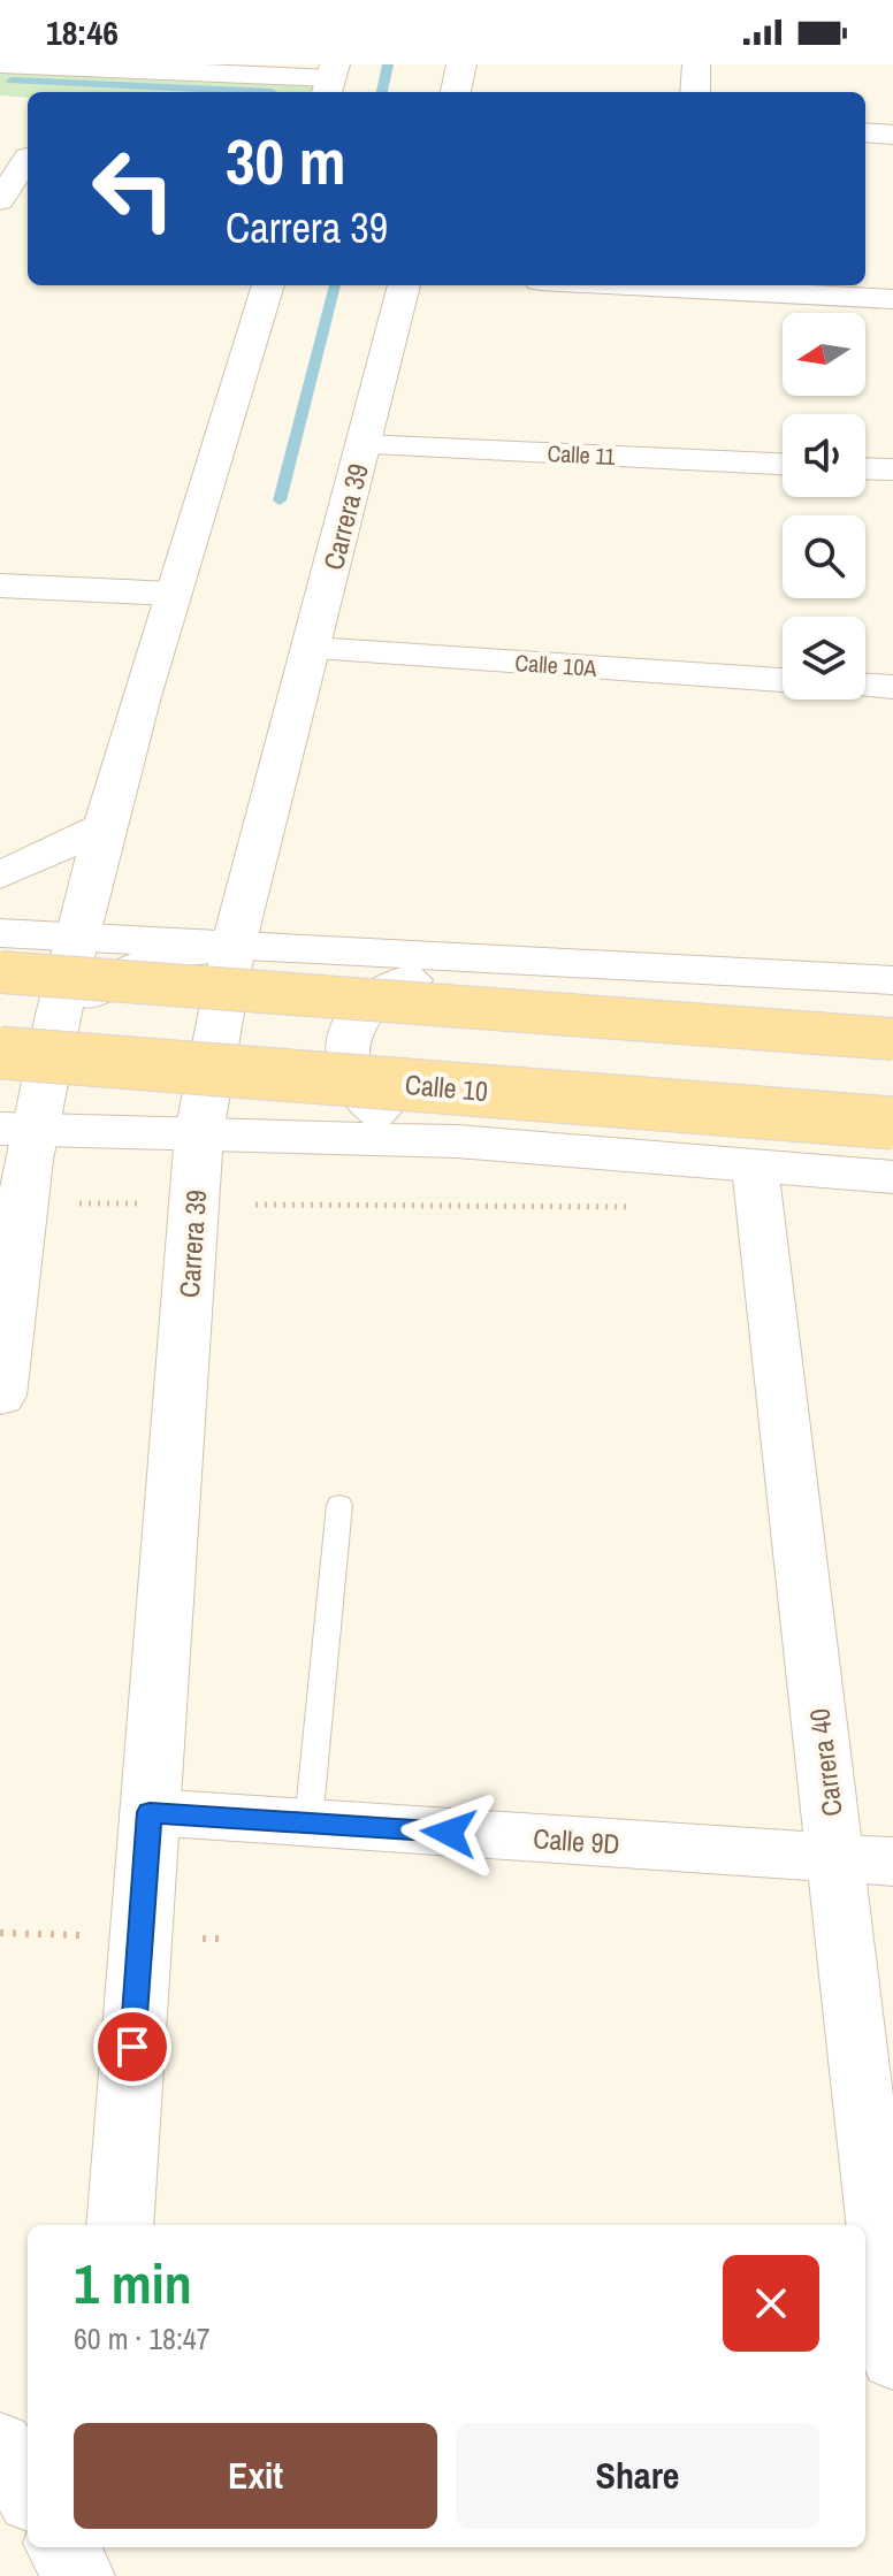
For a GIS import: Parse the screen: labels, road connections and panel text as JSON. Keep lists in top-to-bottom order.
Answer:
{
  "streets": {
    "main road": ["Carrera 39", "Calle 10"],
    "street": [
      "Calle 11",
      "Calle 10A",
      "Carrera 40",
      "Calle 9D"
    ]
  },
  "crossings": [
    ["Calle 11", "Carrera 39"],
    ["Carrera 39", "Calle 10A"],
    ["Carrera 39", "Calle 10"],
    ["Carrera 39", "Calle 9D"],
    ["Calle 10", "Carrera 40"],
    ["Carrera 40", "Calle 9D"]
  ],
  "north": "left",
  "page": {
    "status": "18:46",
    "turn": ["30 m", "Carrera 39"],
    "heading": ["1 min", "60 m · 18:47"],
    "buttons": ["Exit", "Share"]
  }
}
